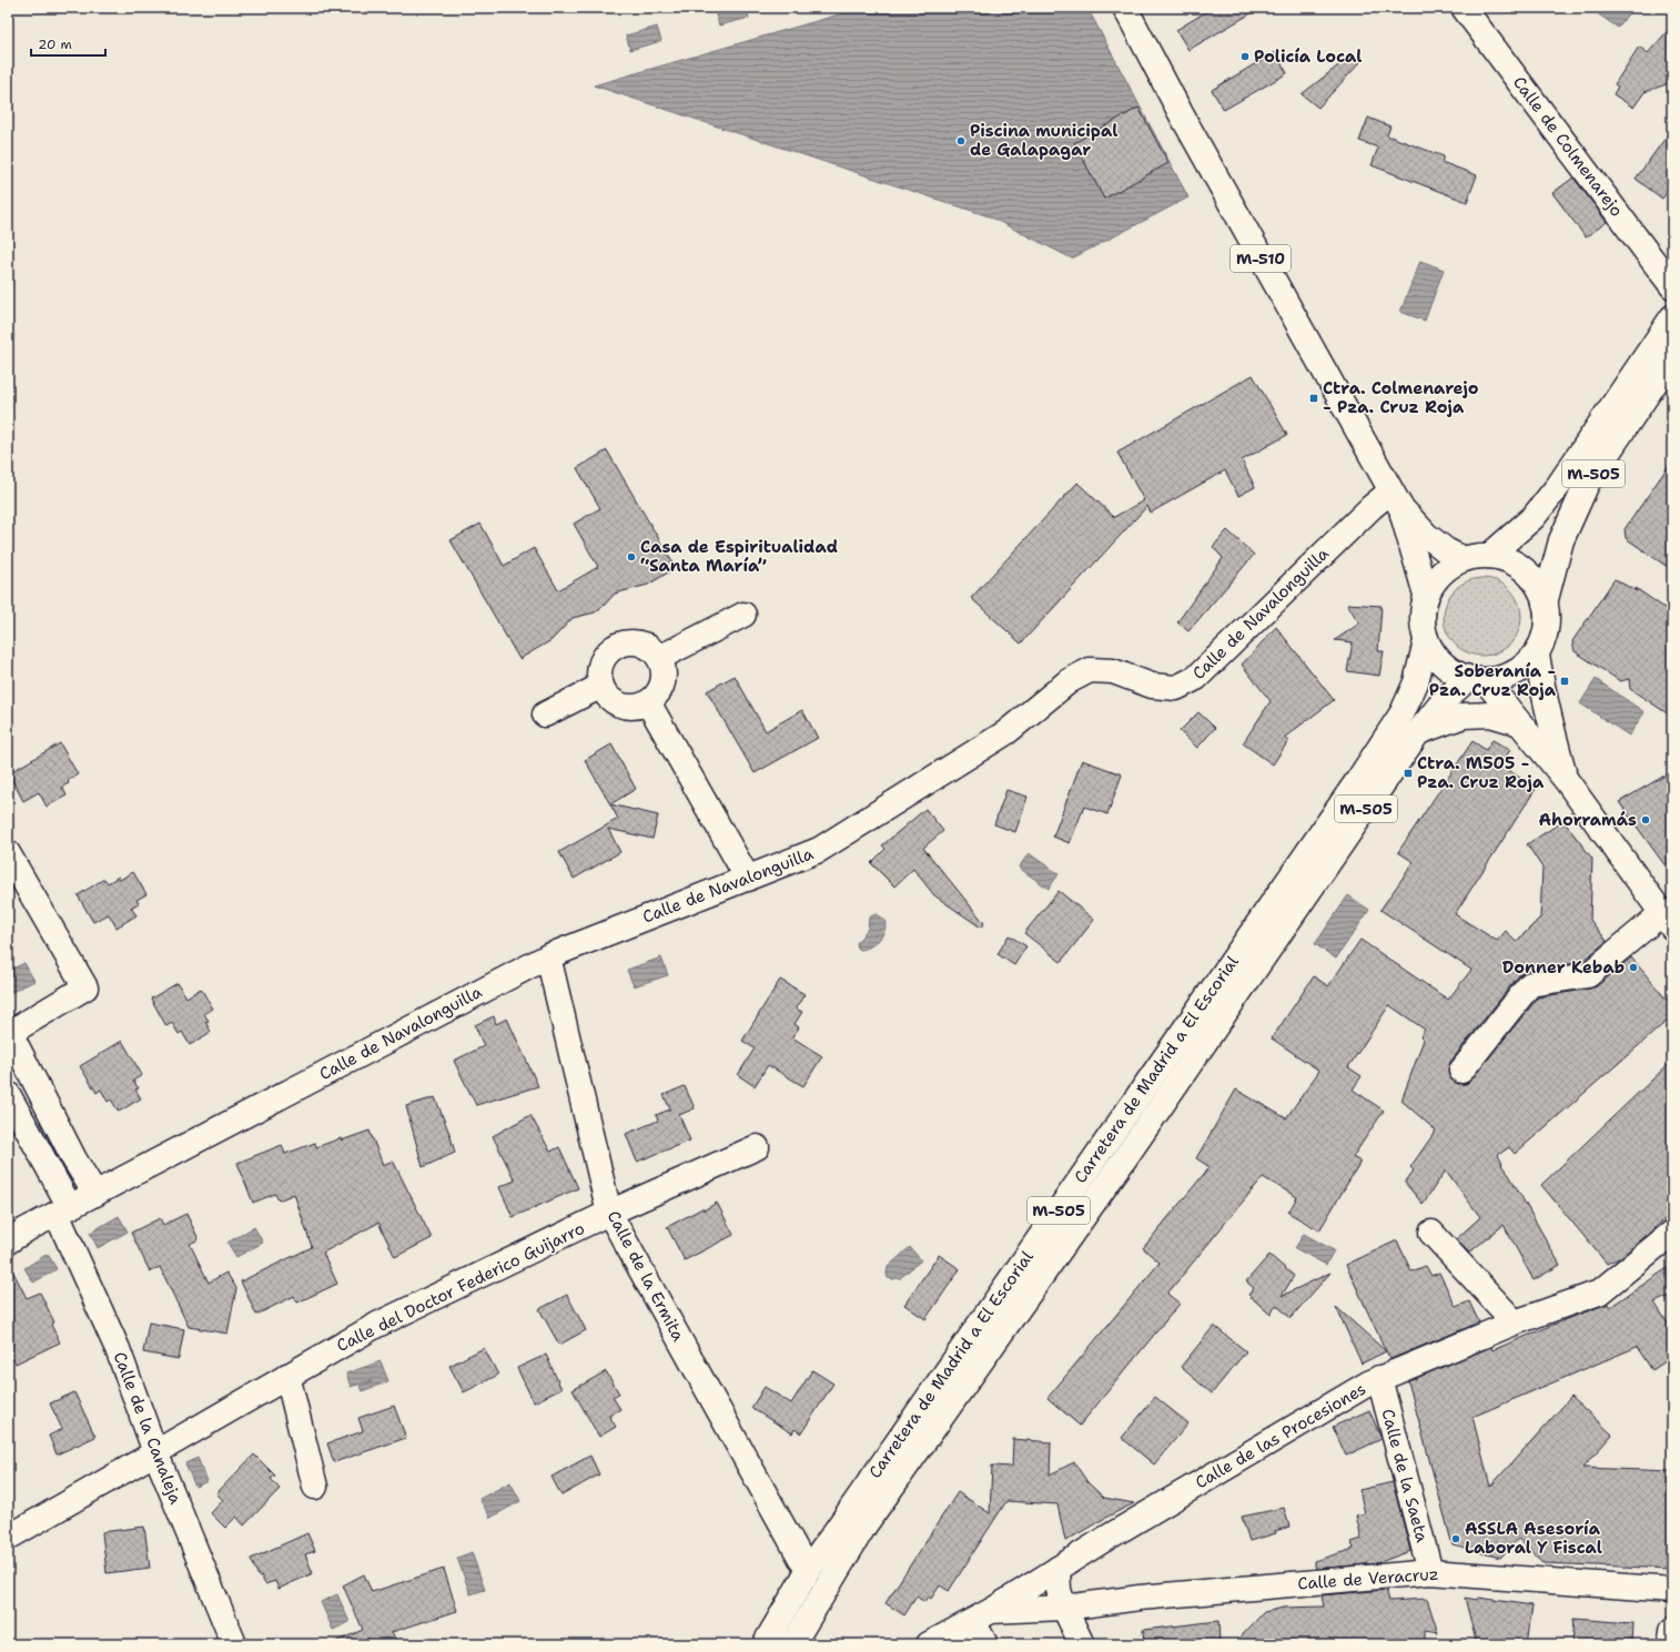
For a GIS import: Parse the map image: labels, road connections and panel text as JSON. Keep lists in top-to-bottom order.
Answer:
{
  "streets": {
    "main road": [
      "Calle de Colmenarejo",
      "M-510",
      "M-505",
      "Calle de Navalonguilla",
      "Carretera de Madrid a El Escorial",
      "Calle de la Ermita",
      "Calle del Doctor Federico Guijarro",
      "Calle de la Canaleja",
      "Calle de las Procesiones",
      "Calle de la Saeta",
      "Calle de Veracruz"
    ]
  },
  "crossings": [
    ["M-510", "M-505"],
    ["M-510", "Calle de Navalonguilla"],
    ["M-510", "Carretera de Madrid a El Escorial"],
    ["M-505", "Carretera de Madrid a El Escorial"],
    ["Calle de Navalonguilla", "Calle de la Ermita"],
    ["Calle de Navalonguilla", "Calle de la Canaleja"],
    ["Carretera de Madrid a El Escorial", "Calle de la Ermita"],
    ["Calle de la Ermita", "Calle del Doctor Federico Guijarro"],
    ["Calle del Doctor Federico Guijarro", "Calle de la Canaleja"],
    ["Calle de las Procesiones", "Calle de la Saeta"],
    ["Calle de las Procesiones", "Calle de Veracruz"],
    ["Calle de la Saeta", "Calle de Veracruz"]
  ],
  "places": {
    "other": [
      "Policía Local",
      "Piscina municipal de Galapagar",
      "Casa de Espiritualidad “Santa María”",
      "Ahorramás",
      "Donner Kebab",
      "ASSLA Asesoría Laboral Y Fiscal"
    ],
    "transit": ["Ctra. Colmenarejo - Pza. Cruz Roja", "Soberanía - Pza. Cruz Roja", "Ctra. M505 - Pza. Cruz Roja"]
  },
  "scale_bar": "20 m"
}
